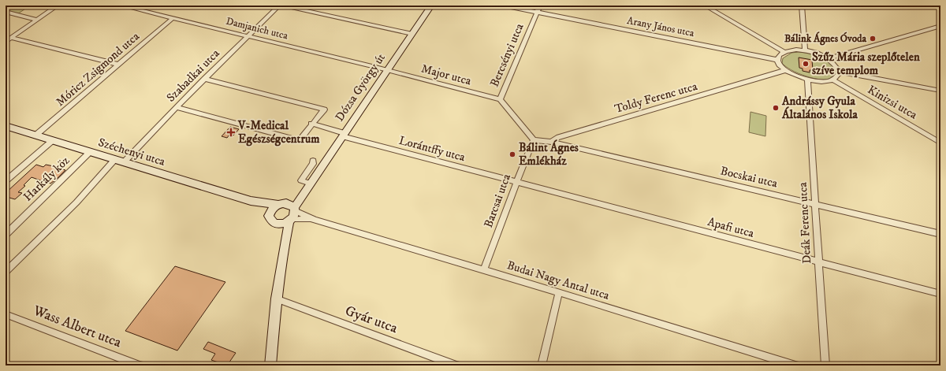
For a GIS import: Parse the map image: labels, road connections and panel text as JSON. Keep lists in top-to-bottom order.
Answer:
{
  "streets": {
    "main road": ["Dózsa György út", "Széchenyi utca"],
    "street": [
      "Arany János utca",
      "Damjanich utca",
      "Bercsényi utca",
      "Móricz Zsigmond utca",
      "Major utca",
      "Szabadkai utca",
      "Toldy Ferenc utca",
      "Kinizsi utca",
      "Lorántffy utca",
      "Bocskai utca",
      "Harkály köz",
      "Barcsai utca",
      "Deák Ferenc utca",
      "Apafi utca",
      "Budai Nagy Antal utca",
      "Gyár utca",
      "Wass Albert utca"
    ]
  },
  "crossings": [
    ["Arany János utca", "Bercsényi utca"],
    ["Damjanich utca", "Móricz Zsigmond utca"],
    ["Damjanich utca", "Major utca"],
    ["Damjanich utca", "Szabadkai utca"],
    ["Damjanich utca", "Dózsa György út"],
    ["Bercsényi utca", "Major utca"],
    ["Bercsényi utca", "Barcsai utca"],
    ["Móricz Zsigmond utca", "Széchenyi utca"],
    ["Major utca", "Dózsa György út"],
    ["Szabadkai utca", "Széchenyi utca"],
    ["Dózsa György út", "Lorántffy utca"],
    ["Dózsa György út", "Széchenyi utca"],
    ["Dózsa György út", "Budai Nagy Antal utca"],
    ["Dózsa György út", "Gyár utca"],
    ["Toldy Ferenc utca", "Bocskai utca"],
    ["Lorántffy utca", "Barcsai utca"],
    ["Lorántffy utca", "Apafi utca"],
    ["Széchenyi utca", "Harkály köz"],
    ["Széchenyi utca", "Budai Nagy Antal utca"],
    ["Bocskai utca", "Deák Ferenc utca"],
    ["Barcsai utca", "Apafi utca"],
    ["Barcsai utca", "Budai Nagy Antal utca"],
    ["Deák Ferenc utca", "Apafi utca"]
  ],
  "places": {
    "other": [
      "Bálink Ágnes Óvoda",
      "Szűz Mária szeplőtelen szíve templom",
      "Andrássy Gyula Általános Iskola",
      "Bálint Ágnes Emlékház"
    ],
    "health": ["V-Medical Egészségcentrum"]
  }
}
